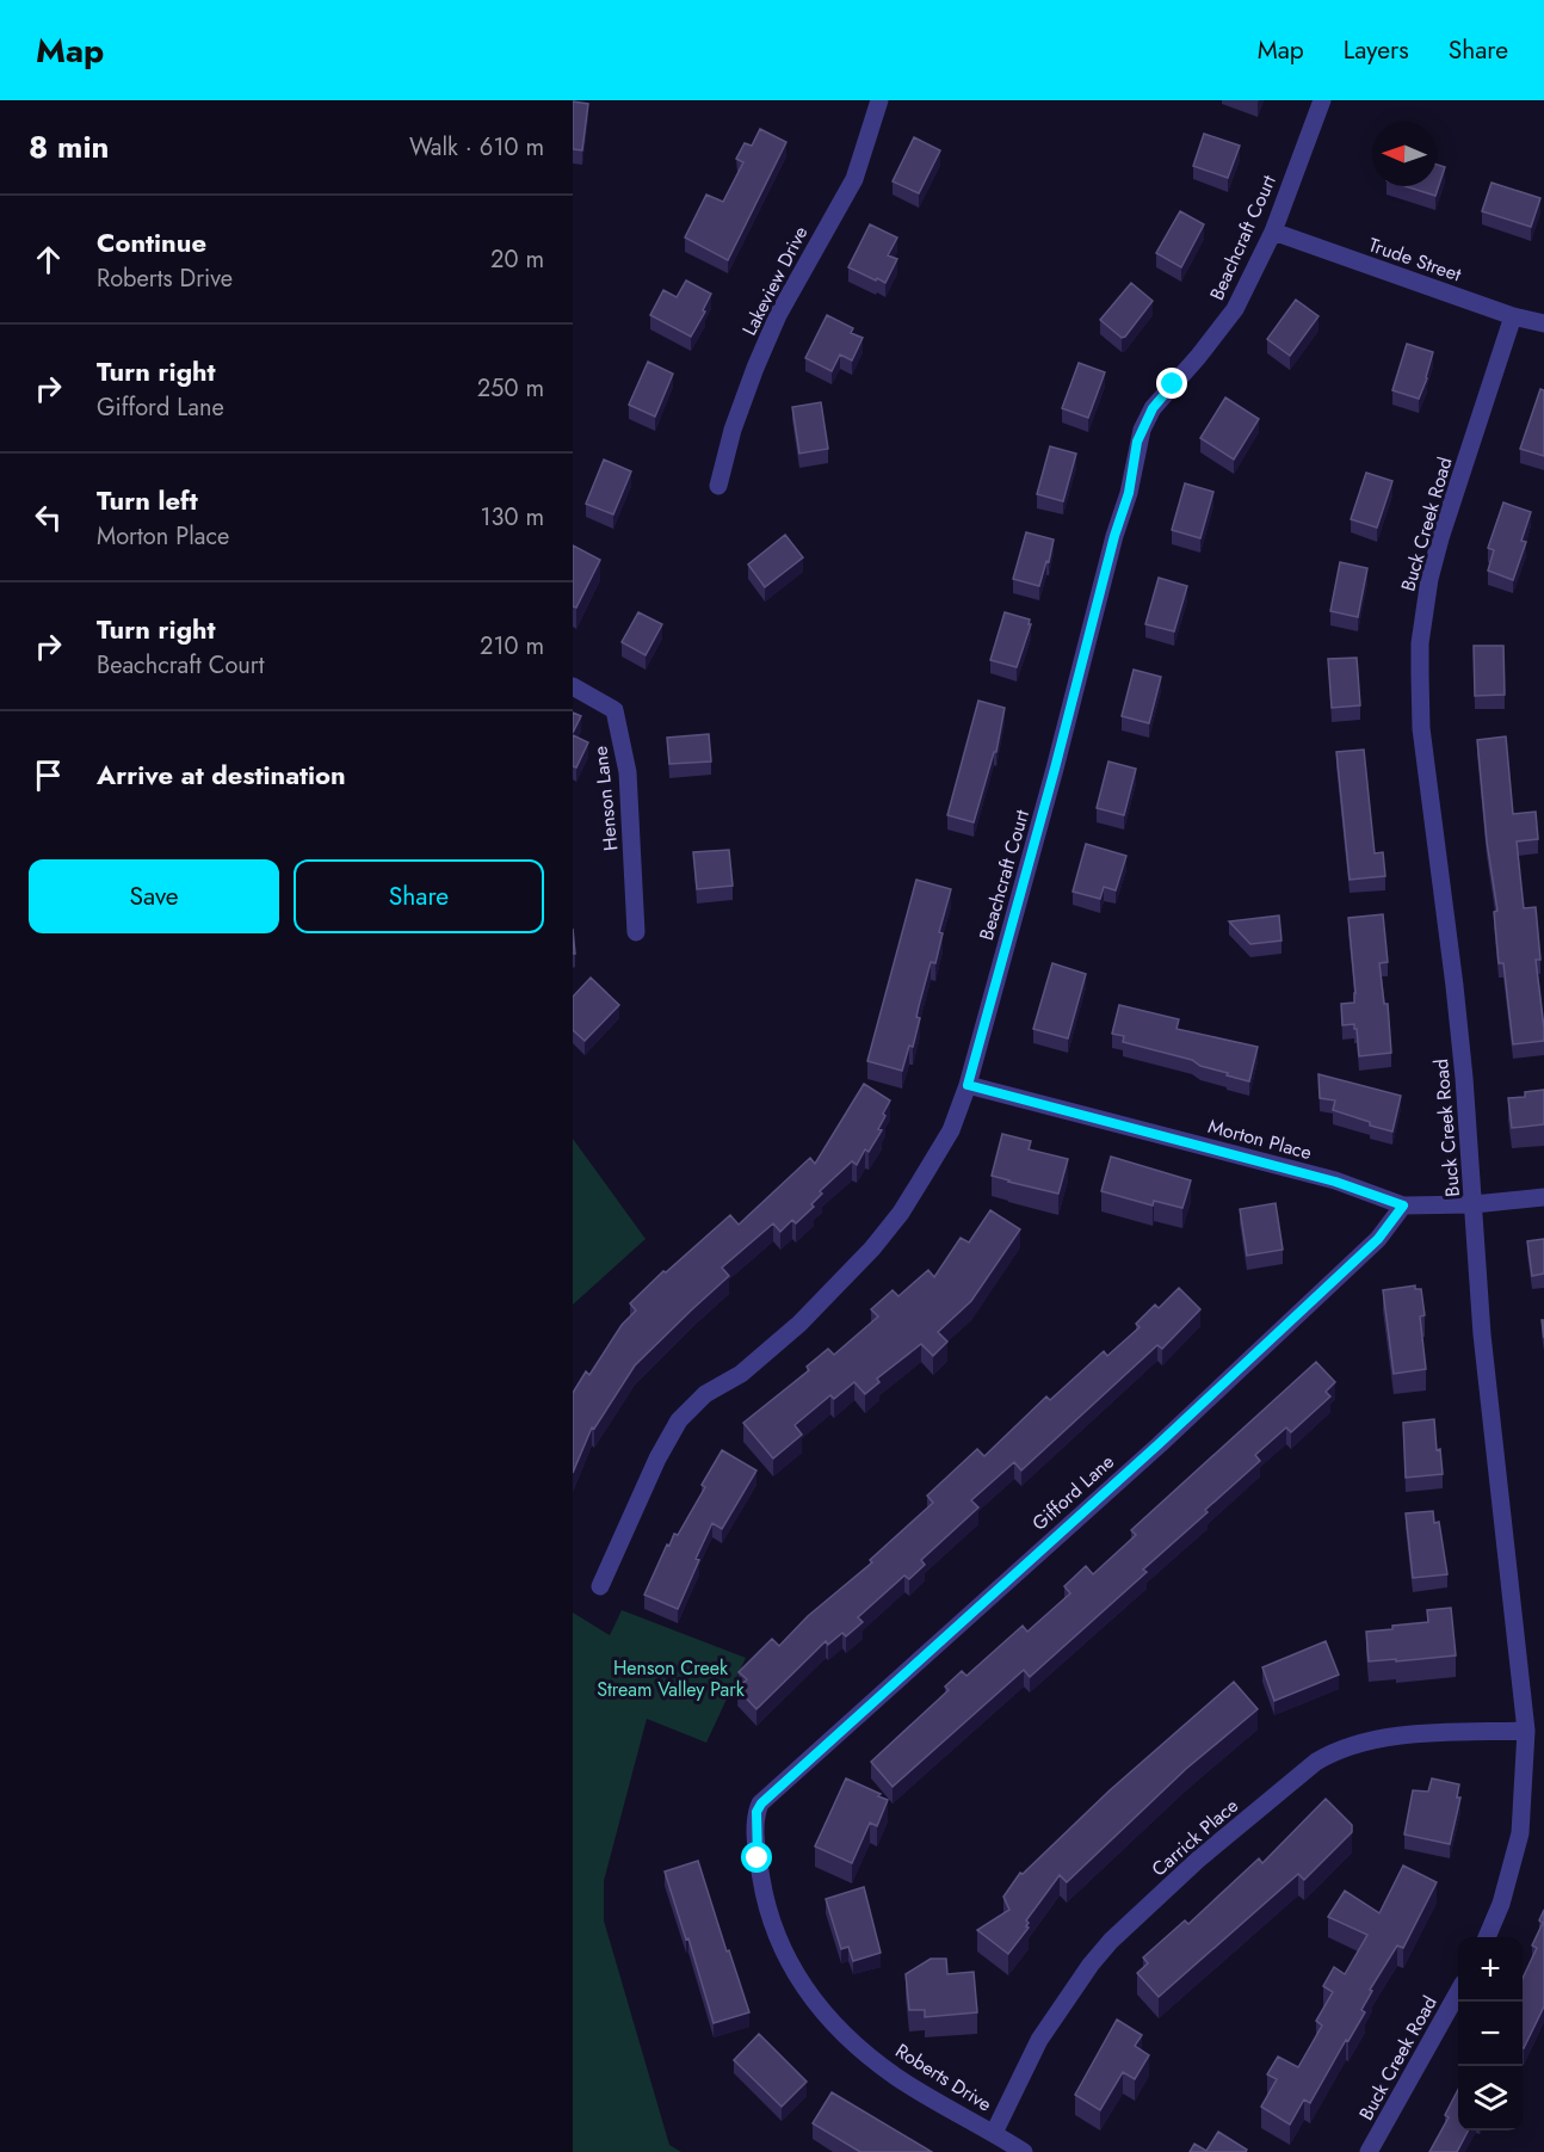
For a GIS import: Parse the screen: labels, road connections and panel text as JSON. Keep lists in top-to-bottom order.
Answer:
{
  "streets": {
    "street": [
      "Beachcraft Court",
      "Trude Street",
      "Lakeview Drive",
      "Buck Creek Road",
      "Henson Lane",
      "Morton Place",
      "Gifford Lane",
      "Carrick Place",
      "Roberts Drive"
    ]
  },
  "crossings": [
    ["Beachcraft Court", "Trude Street"],
    ["Beachcraft Court", "Morton Place"],
    ["Trude Street", "Buck Creek Road"],
    ["Buck Creek Road", "Morton Place"],
    ["Buck Creek Road", "Carrick Place"],
    ["Morton Place", "Gifford Lane"],
    ["Gifford Lane", "Roberts Drive"],
    ["Carrick Place", "Roberts Drive"]
  ],
  "parks": ["Henson Creek Stream Valley Park"],
  "north": "left",
  "page": {
    "header": "Map",
    "nav": ["Map", "Layers", "Share"],
    "heading": ["8 min", "Walk · 610 m"],
    "list": [
      ["Continue", "Roberts Drive", "20 m"],
      ["Turn right", "Gifford Lane", "250 m"],
      ["Turn left", "Morton Place", "130 m"],
      ["Turn right", "Beachcraft Court", "210 m"],
      "Arrive at destination"
    ],
    "buttons": ["Save", "Share"],
    "map_buttons": ["+", "−"]
  }
}
